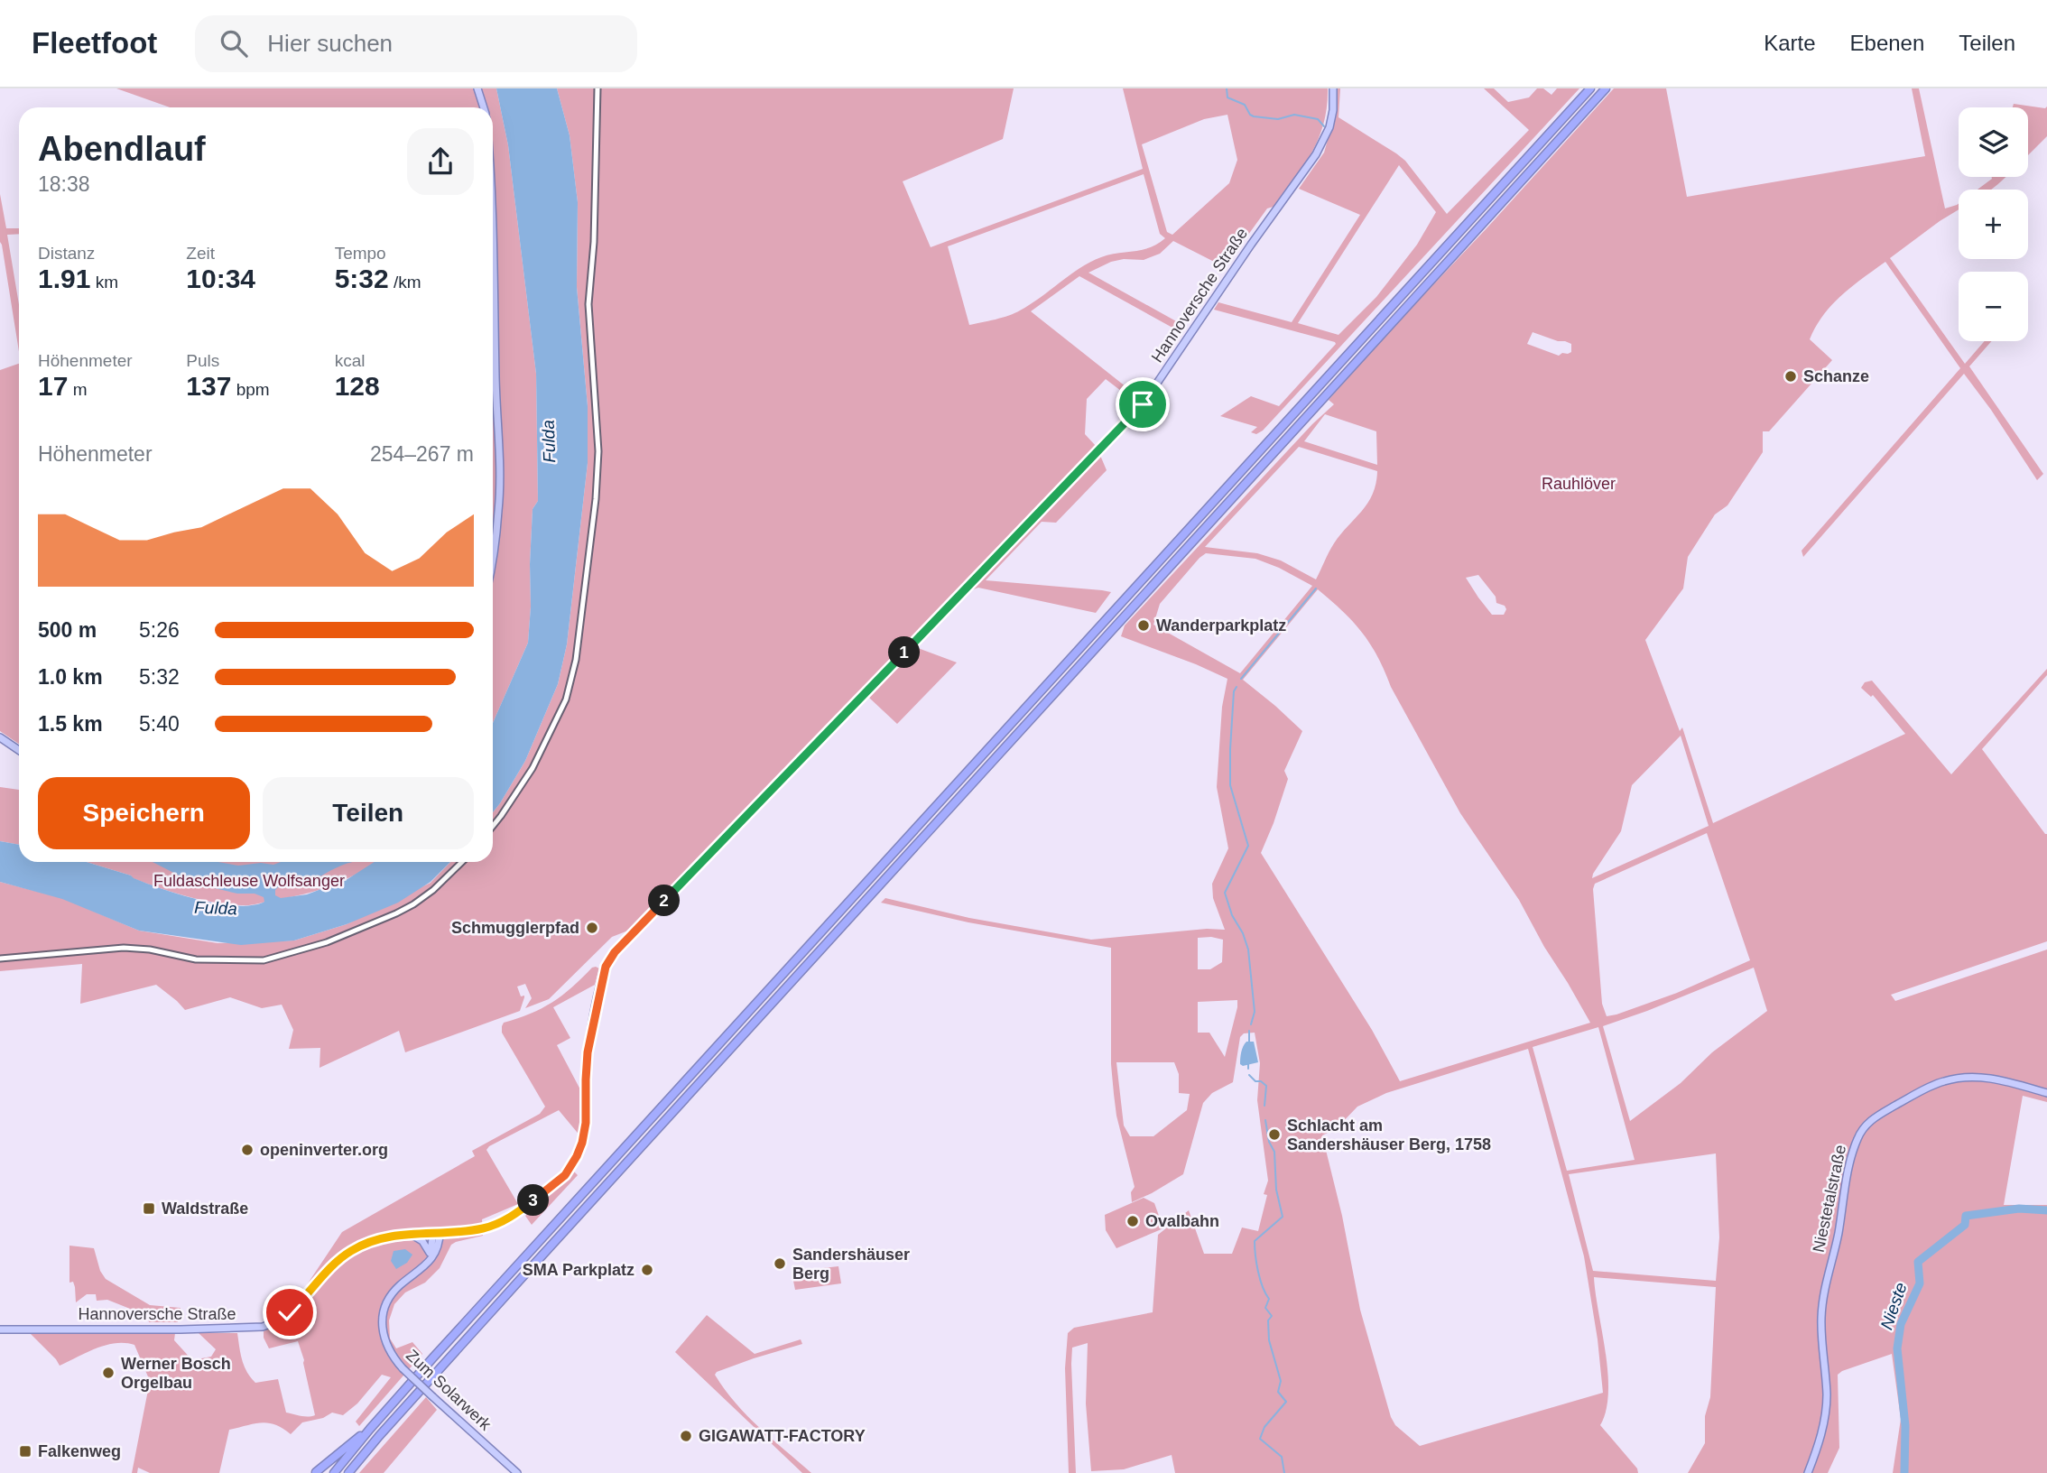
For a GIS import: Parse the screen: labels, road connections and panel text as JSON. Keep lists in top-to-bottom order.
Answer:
{
  "streets": {
    "main road": ["Hannoversche Straße", "Niestetalstraße", "Zum Solarwerk"]
  },
  "crossings": [
    ["Hannoversche Straße", "Zum Solarwerk"]
  ],
  "water": ["Fulda", "Nieste"],
  "parks": ["Rauhlöver", "Fuldaschleuse Wolfsanger"],
  "places": {
    "other": [
      "Schanze",
      "Wanderparkplatz",
      "Schmugglerpfad",
      "Schlacht am Sandershäuser Berg, 1758",
      "openinverter.org",
      "Ovalbahn",
      "Sandershäuser Berg",
      "SMA Parkplatz",
      "Werner Bosch Orgelbau",
      "GIGAWATT-FACTORY"
    ],
    "transit": ["Waldstraße", "Falkenweg"]
  },
  "page": {
    "header": "Fleetfoot",
    "search": "Hier suchen",
    "nav": ["Karte", "Ebenen", "Teilen"],
    "map_buttons": ["+", "−"],
    "heading": ["Abendlauf", "18:38"],
    "stats": [
      ["Distanz", "1.91 km"],
      ["Zeit", "10:34"],
      ["Tempo", "5:32 /km"],
      ["Höhenmeter", "17 m"],
      ["Puls", "137 bpm"],
      ["kcal", "128"]
    ],
    "chart": ["Höhenmeter", "254–267 m"],
    "list": [
      {
        "name": "500 m",
        "note": "5:26"
      },
      {
        "name": "1.0 km",
        "note": "5:32"
      },
      {
        "name": "1.5 km",
        "note": "5:40"
      }
    ],
    "pins": ["1", "2", "3"],
    "buttons": ["Speichern", "Teilen"]
  }
}
